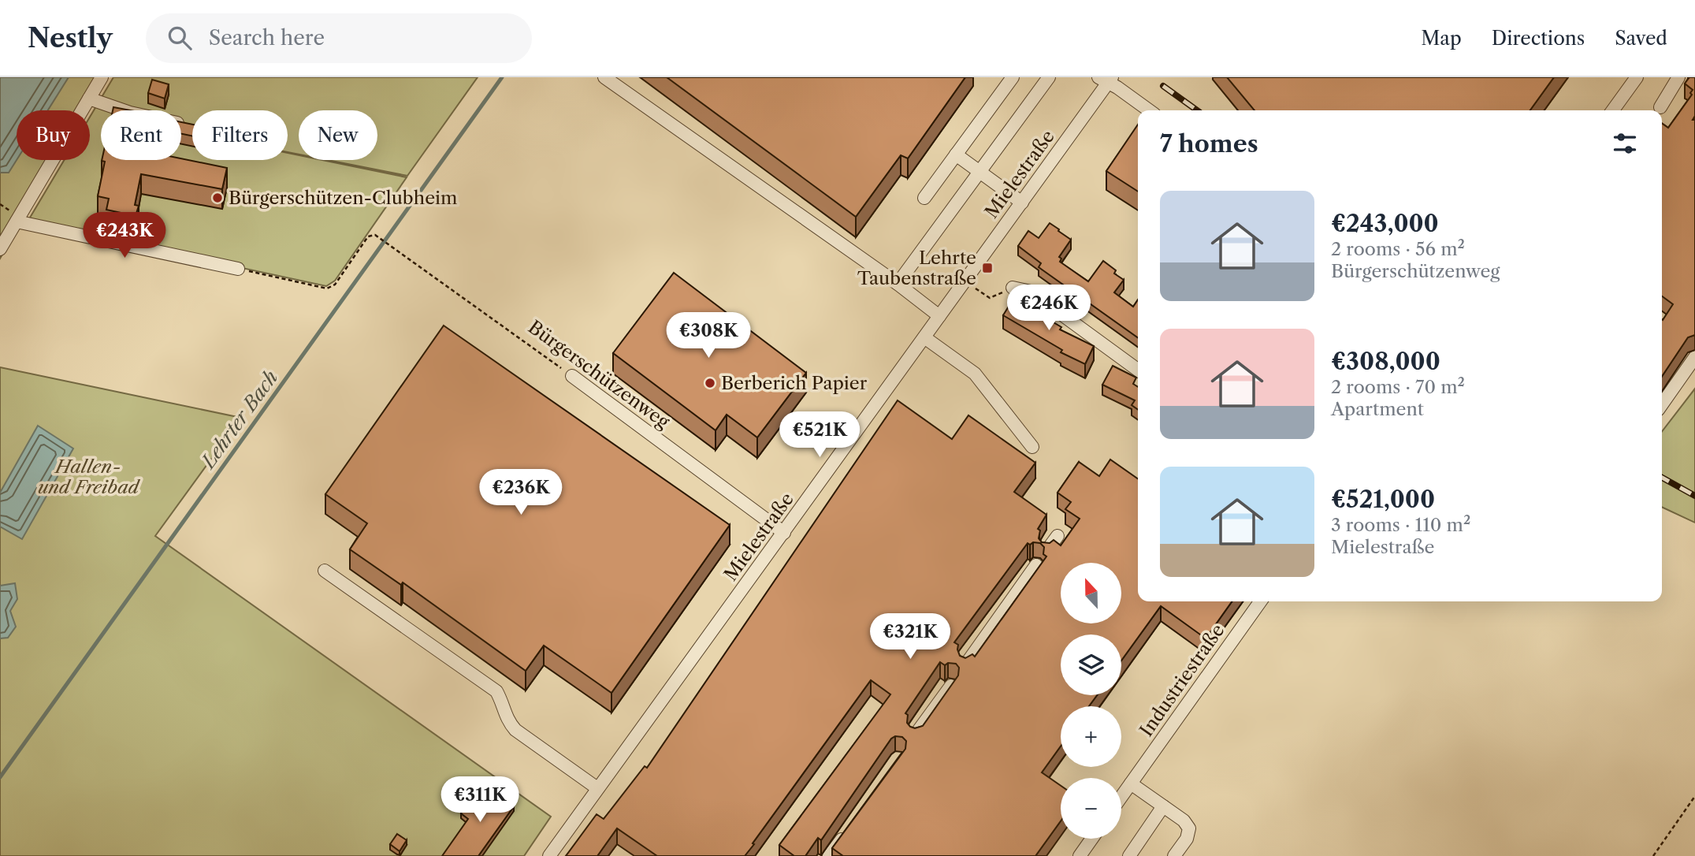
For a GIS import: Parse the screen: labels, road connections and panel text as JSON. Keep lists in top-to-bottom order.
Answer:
{
  "streets": {
    "street": ["Mielestraße", "Bürgerschützenweg", "Industriestraße"]
  },
  "crossings": [
    ["Mielestraße", "Bürgerschützenweg"]
  ],
  "water": ["Lehrter Bach"],
  "parks": ["Hallen- und Freibad"],
  "places": {
    "other": ["Bürgerschützen-Clubheim", "Berberich Papier"],
    "transit": ["Lehrte Taubenstraße"]
  },
  "north": "top",
  "page": {
    "header": "Nestly",
    "search": "Search here",
    "nav": ["Map", "Directions", "Saved"],
    "chip": [
      "Buy",
      "Rent",
      "Filters",
      "New"
    ],
    "heading": "7 homes",
    "list": [
      {
        "name": "€243,000",
        "note": "2 rooms · 56 m² · Bürgerschützenweg"
      },
      {
        "name": "€308,000",
        "note": "2 rooms · 70 m² · Apartment"
      },
      {
        "name": "€521,000",
        "note": "3 rooms · 110 m² · Mielestraße"
      }
    ],
    "price": [
      "€243K",
      "€246K",
      "€308K",
      "€521K",
      "€236K",
      "€321K",
      "€311K"
    ],
    "map_buttons": ["+", "−"]
  }
}
